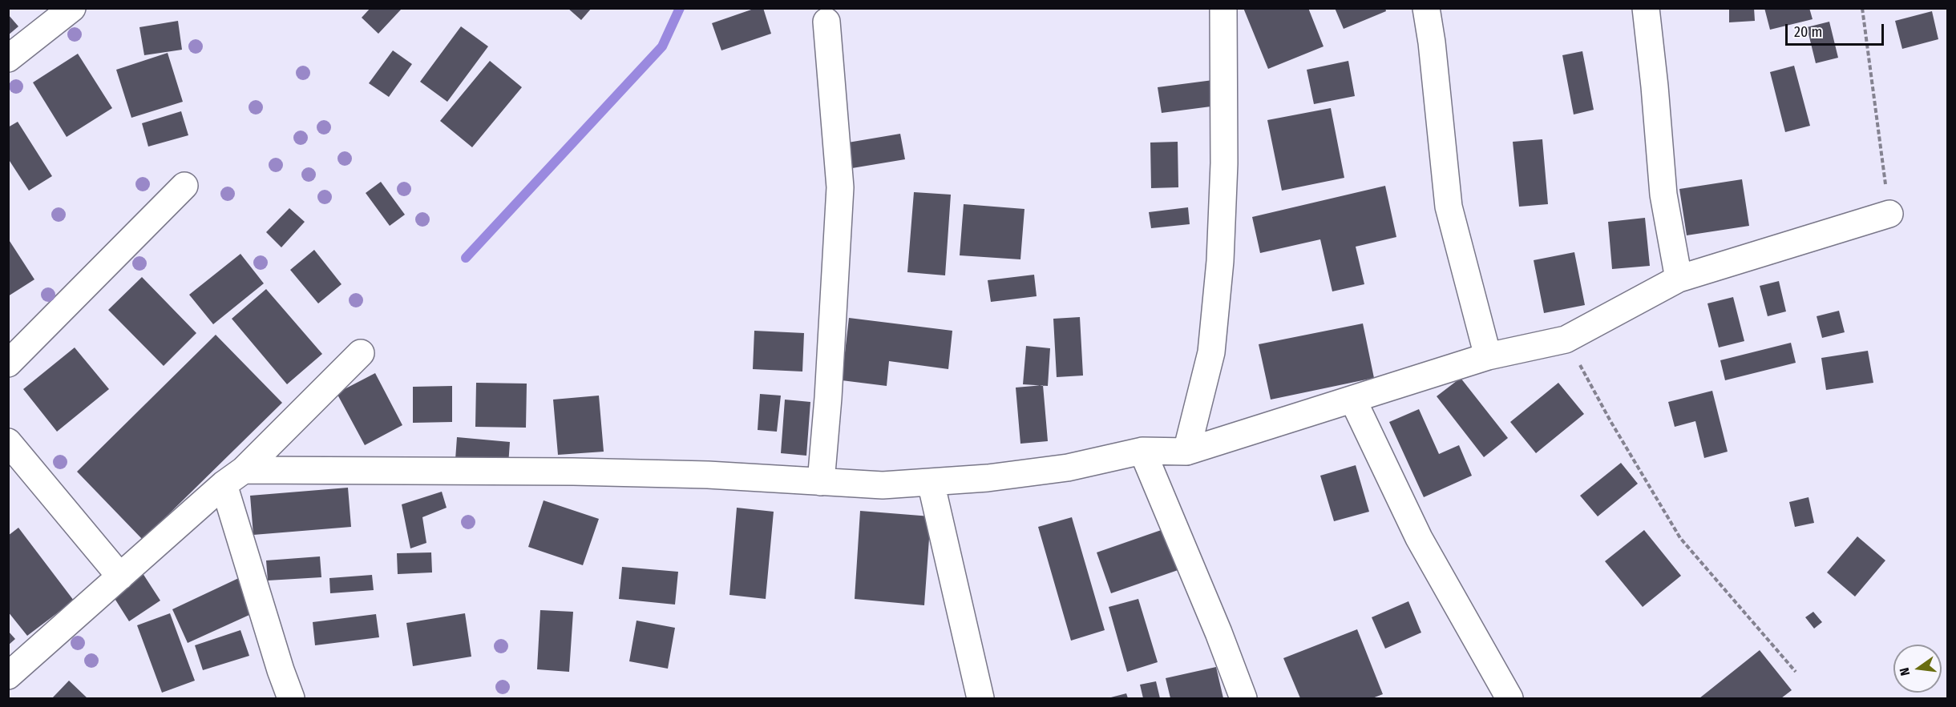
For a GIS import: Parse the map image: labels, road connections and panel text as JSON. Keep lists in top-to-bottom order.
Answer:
{
  "scale_bar": "20 m",
  "north": "left"
}
